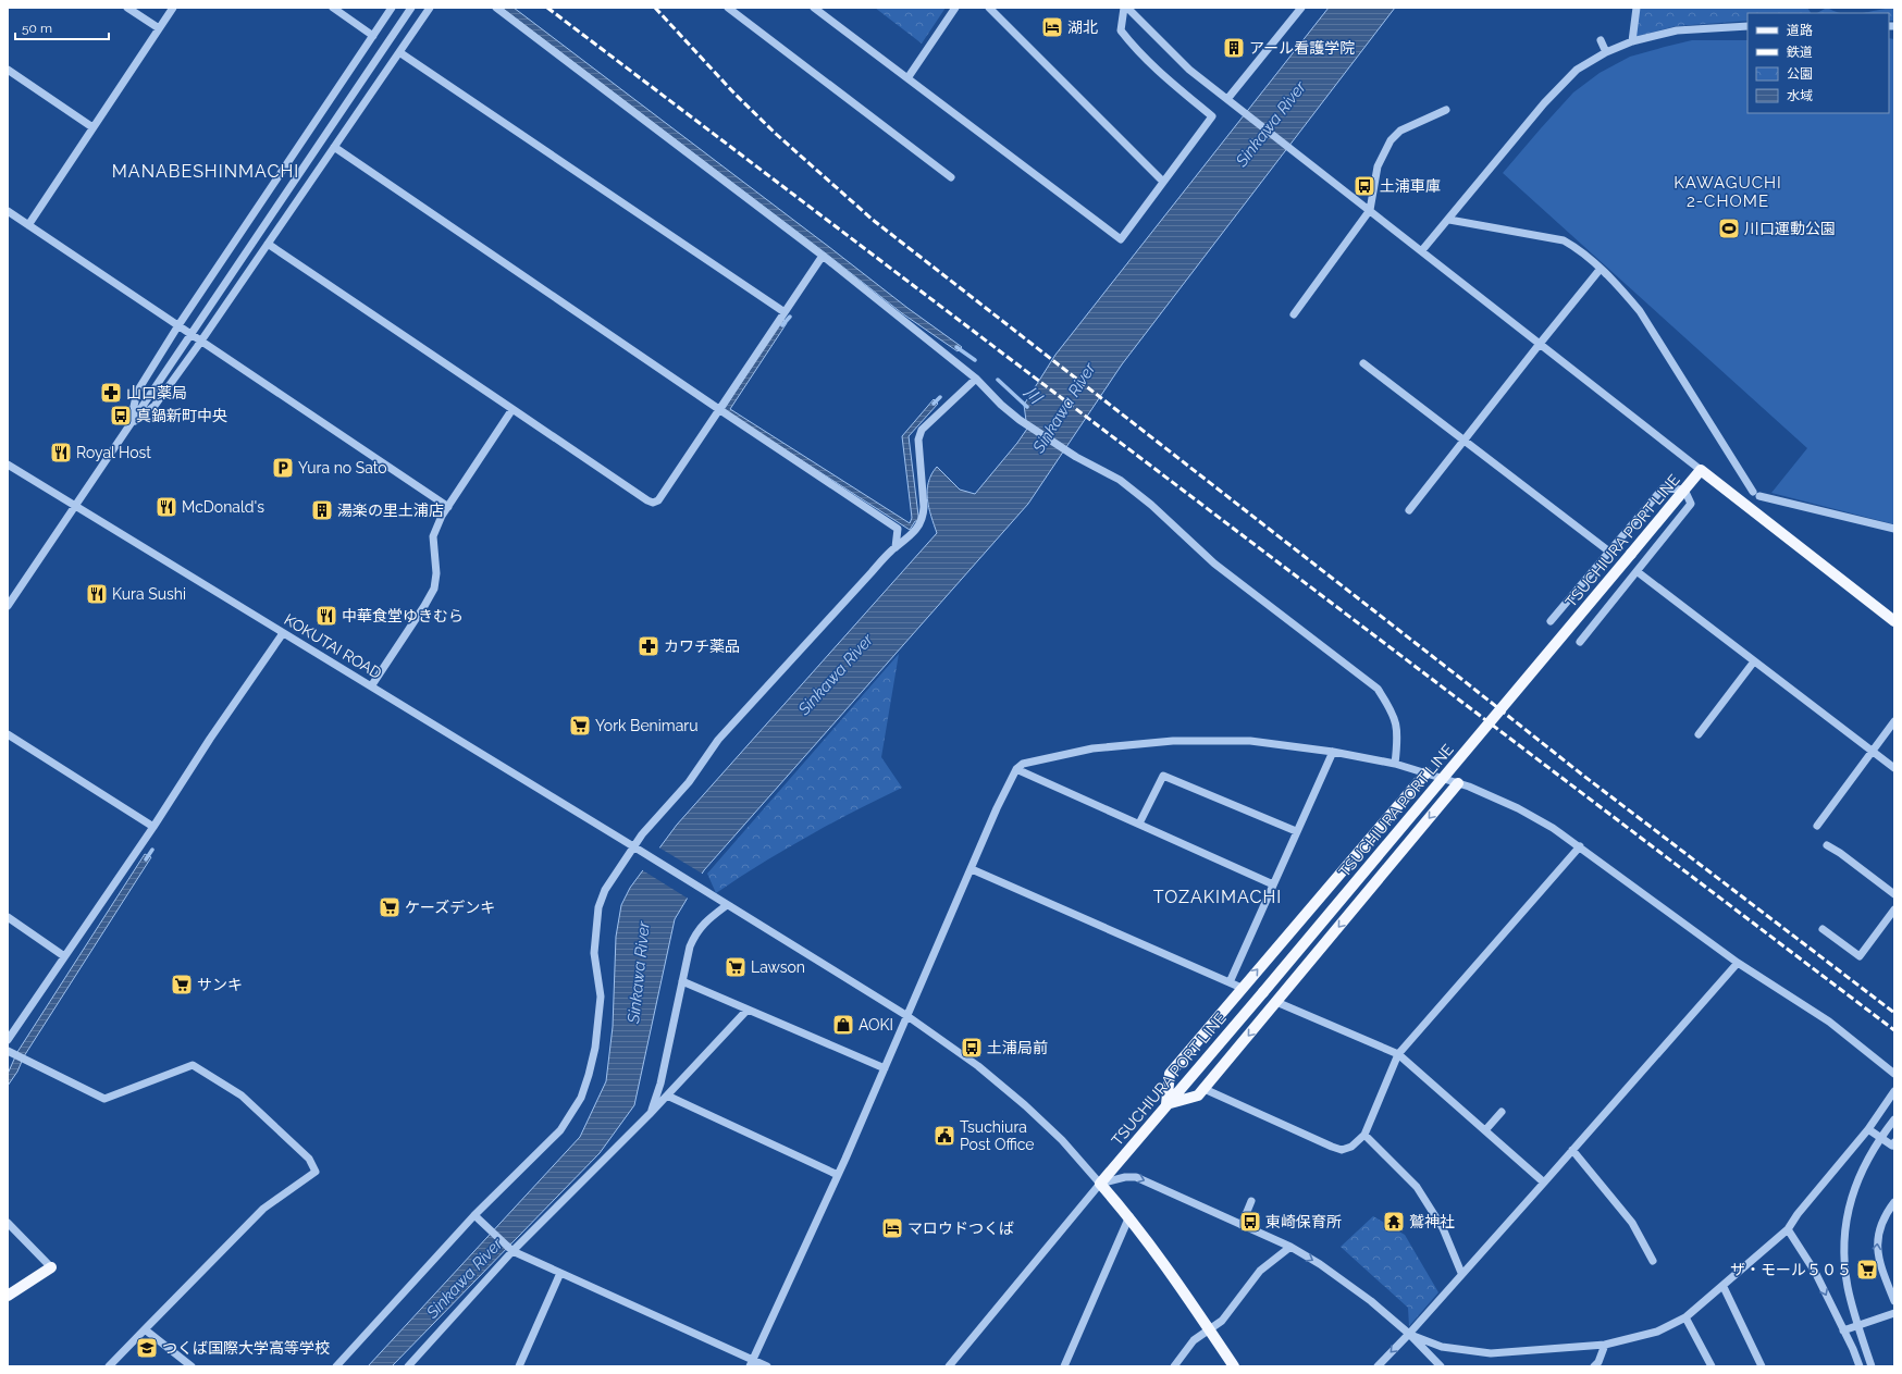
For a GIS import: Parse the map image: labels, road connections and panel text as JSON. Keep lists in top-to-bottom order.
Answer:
{
  "streets": {
    "main road": ["TSUCHIURA PORT LINE"],
    "street": ["KOKUTAI ROAD"]
  },
  "crossings": [
    ["TSUCHIURA PORT LINE", "KOKUTAI ROAD"]
  ],
  "districts": ["MANABESHINMACHI", "KAWAGUCHI 2-CHOME", "TOZAKIMACHI"],
  "water": ["Sinkawa River", "川"],
  "places": {
    "hotel": ["湖北", "マロウドつくば"],
    "building": ["アール看護学院", "湯楽の里土浦店"],
    "bus stop": [
      "土浦車庫",
      "真鍋新町中央",
      "土浦局前",
      "東崎保育所"
    ],
    "sports": ["川口運動公園"],
    "pharmacy": ["山口薬局", "カワチ薬品"],
    "restaurant": [
      "Royal Host",
      "McDonald's",
      "Kura Sushi",
      "中華食堂ゆきむら"
    ],
    "parking": ["Yura no Sato"],
    "supermarket": [
      "York Benimaru",
      "ケーズデンキ",
      "Lawson",
      "サンキ",
      "ザ・モール５０５"
    ],
    "shop": ["AOKI"],
    "public building": ["Tsuchiura Post Office"],
    "temple": ["鷲神社"],
    "school or university": ["つくば国際大学高等学校"]
  },
  "legend": [
    "道路",
    "鉄道",
    "公園",
    "水域"
  ],
  "scale_bar": "50 m"
}
